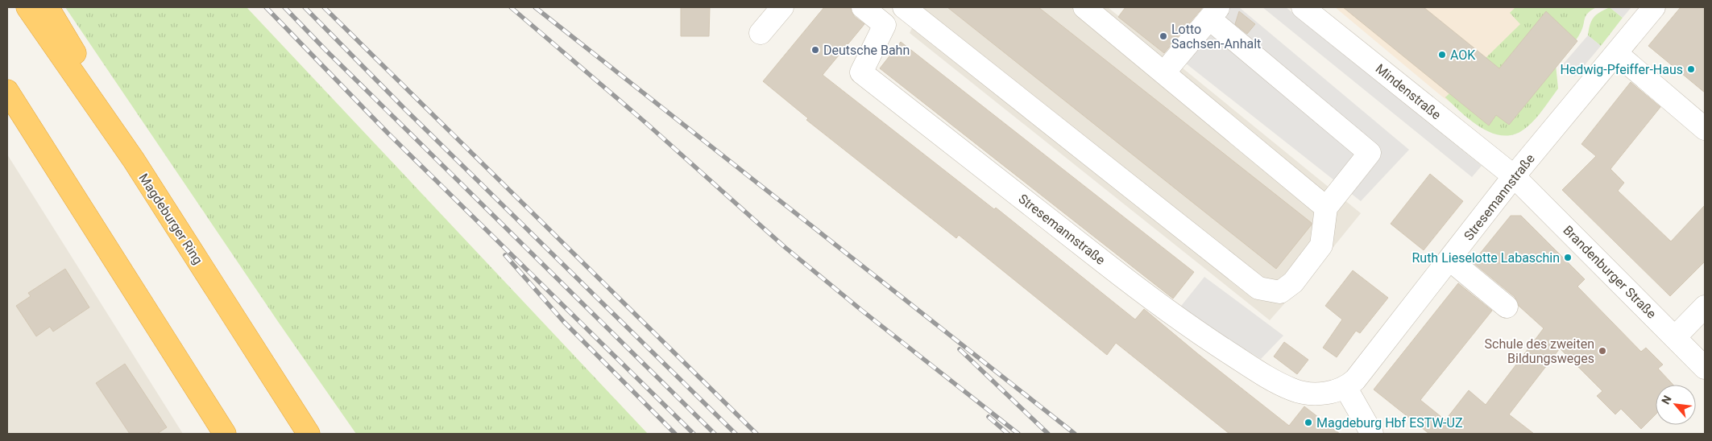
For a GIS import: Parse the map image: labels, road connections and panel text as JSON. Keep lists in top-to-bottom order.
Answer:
{
  "streets": {
    "highway": ["Magdeburger Ring"],
    "street": ["Mindenstraße", "Stresemannstraße", "Brandenburger Straße"]
  },
  "crossings": [
    ["Mindenstraße", "Stresemannstraße"],
    ["Mindenstraße", "Brandenburger Straße"],
    ["Stresemannstraße", "Brandenburger Straße"]
  ],
  "places": [
    "Lotto Sachsen-Anhalt",
    "Deutsche Bahn",
    "AOK",
    "Hedwig-Pfeiffer-Haus",
    "Ruth Lieselotte Labaschin",
    "Schule des zweiten Bildungsweges",
    "Magdeburg Hbf ESTW-UZ"
  ],
  "north": "top left"
}
